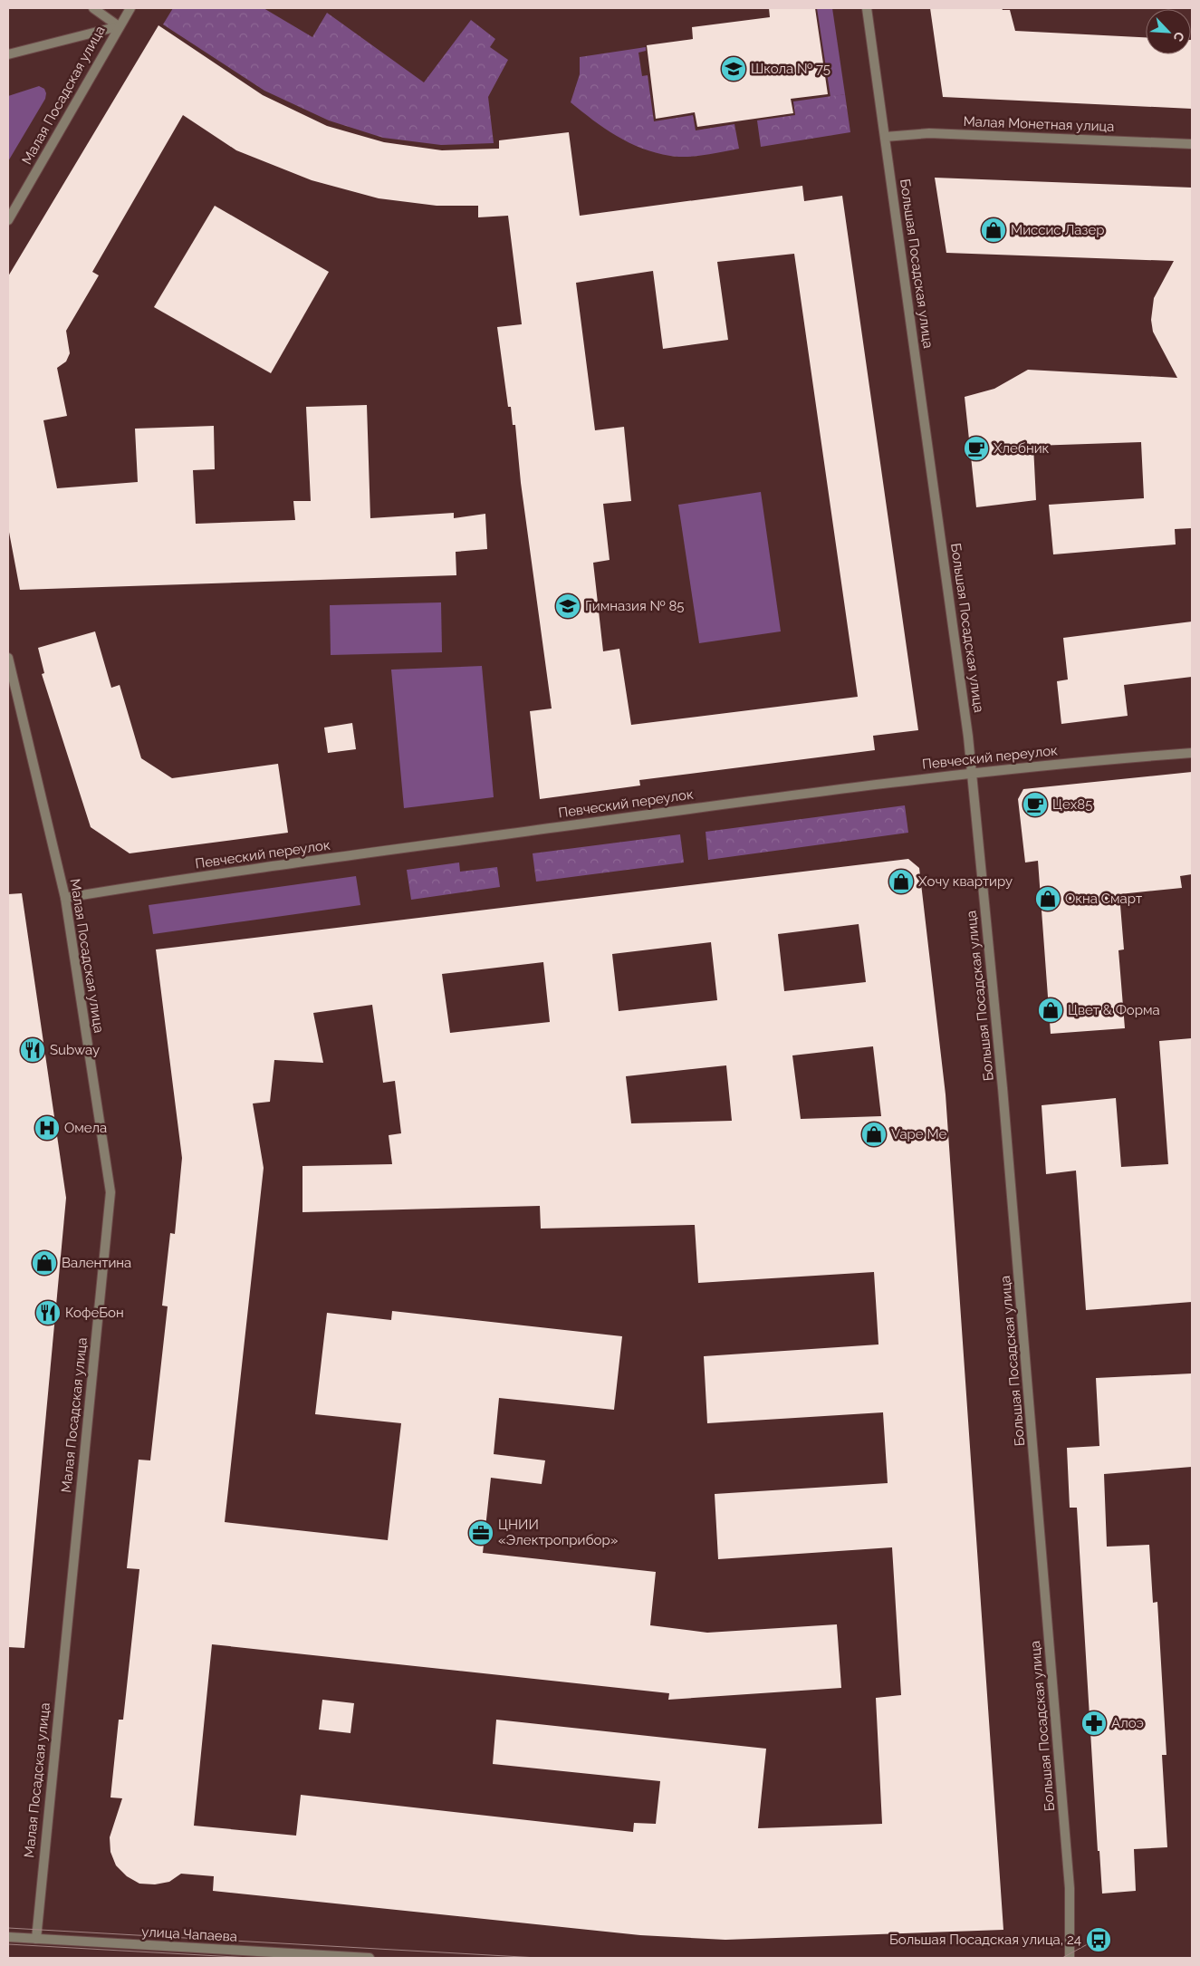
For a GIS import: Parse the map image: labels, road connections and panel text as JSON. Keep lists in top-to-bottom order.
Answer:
{
  "streets": {
    "street": [
      "Малая Посадская улица",
      "Малая Монетная улица",
      "Большая Посадская улица",
      "Певческий переулок",
      "улица Чапаева"
    ]
  },
  "crossings": [
    ["Малая Посадская улица", "Певческий переулок"],
    ["Малая Посадская улица", "улица Чапаева"],
    ["Малая Монетная улица", "Большая Посадская улица"],
    ["Большая Посадская улица", "Певческий переулок"]
  ],
  "places": {
    "school or university": ["Школа № 75", "Гимназия № 85"],
    "shop": [
      "Миссис Лазер",
      "Хочу квартиру",
      "Окна Смарт",
      "Цвет & Форма",
      "Vape Me",
      "Валентина"
    ],
    "cafe": ["Хлебник", "Цех85"],
    "restaurant": ["Subway", "КофеБон"],
    "hospital": ["Омела"],
    "office": ["ЦНИИ «Электроприбор»"],
    "pharmacy": ["Алоэ"],
    "bus stop": ["Большая Посадская улица, 24"]
  },
  "north": "bottom right"
}
